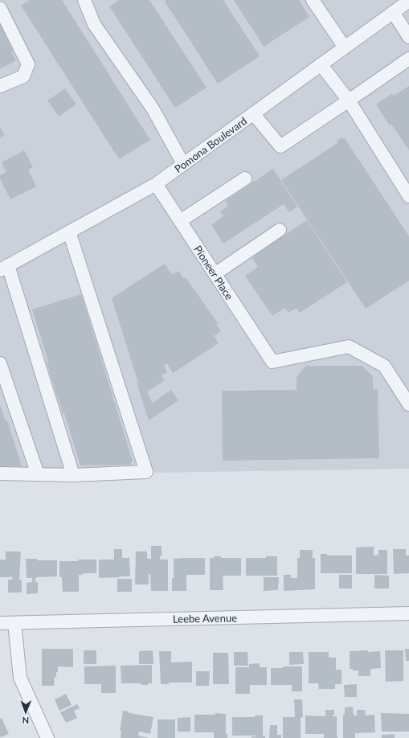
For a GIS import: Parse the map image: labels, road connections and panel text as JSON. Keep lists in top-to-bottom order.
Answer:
{
  "streets": {
    "street": ["Pomona Boulevard", "Pioneer Place", "Leebe Avenue"]
  },
  "crossings": [
    ["Pomona Boulevard", "Pioneer Place"]
  ],
  "north": "bottom"
}
